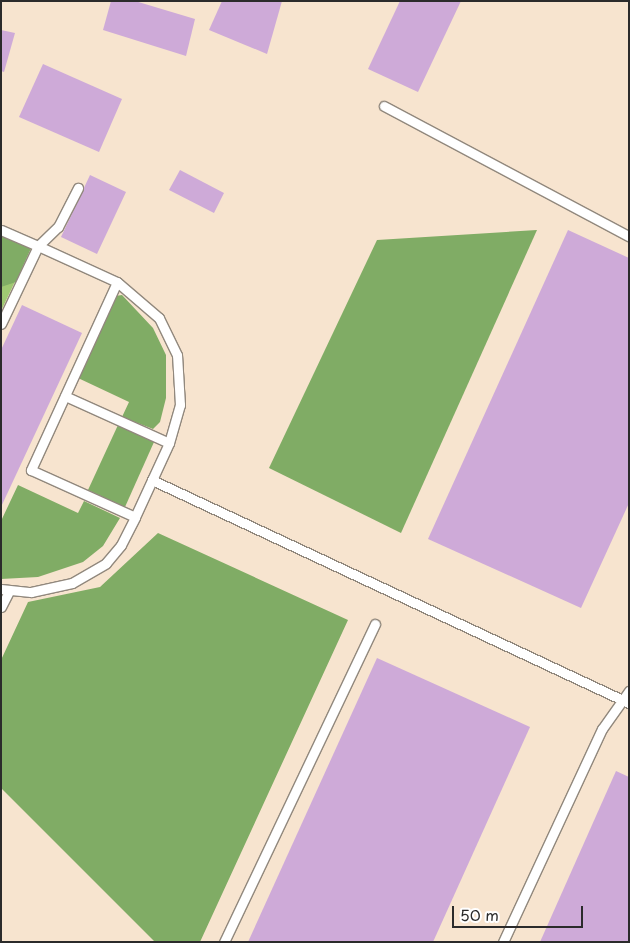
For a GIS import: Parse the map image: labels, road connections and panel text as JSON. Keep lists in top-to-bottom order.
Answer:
{
  "scale_bar": "50 m"
}
